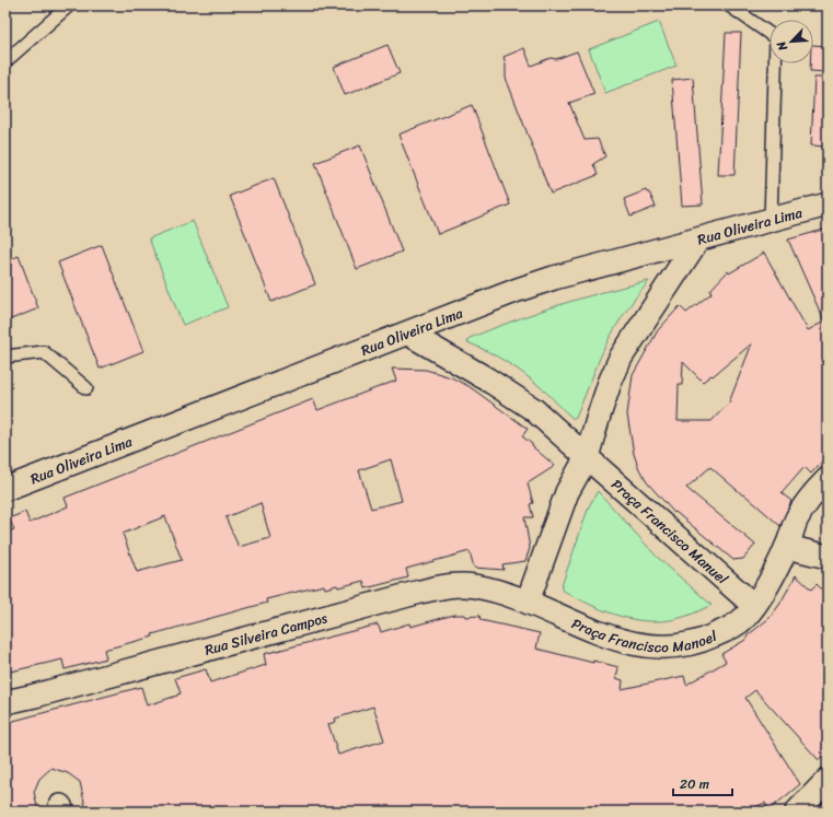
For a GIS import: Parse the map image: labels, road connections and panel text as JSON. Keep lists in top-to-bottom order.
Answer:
{
  "streets": {
    "street": [
      "Rua Oliveira Lima",
      "Praça Francisco Manuel",
      "Praça Francisco Manoel",
      "Rua Silveira Campos"
    ]
  },
  "crossings": [
    ["Rua Oliveira Lima", "Praça Francisco Manuel"],
    ["Praça Francisco Manuel", "Praça Francisco Manoel"],
    ["Praça Francisco Manoel", "Rua Silveira Campos"]
  ],
  "scale_bar": "20 m",
  "north": "bottom left"
}
